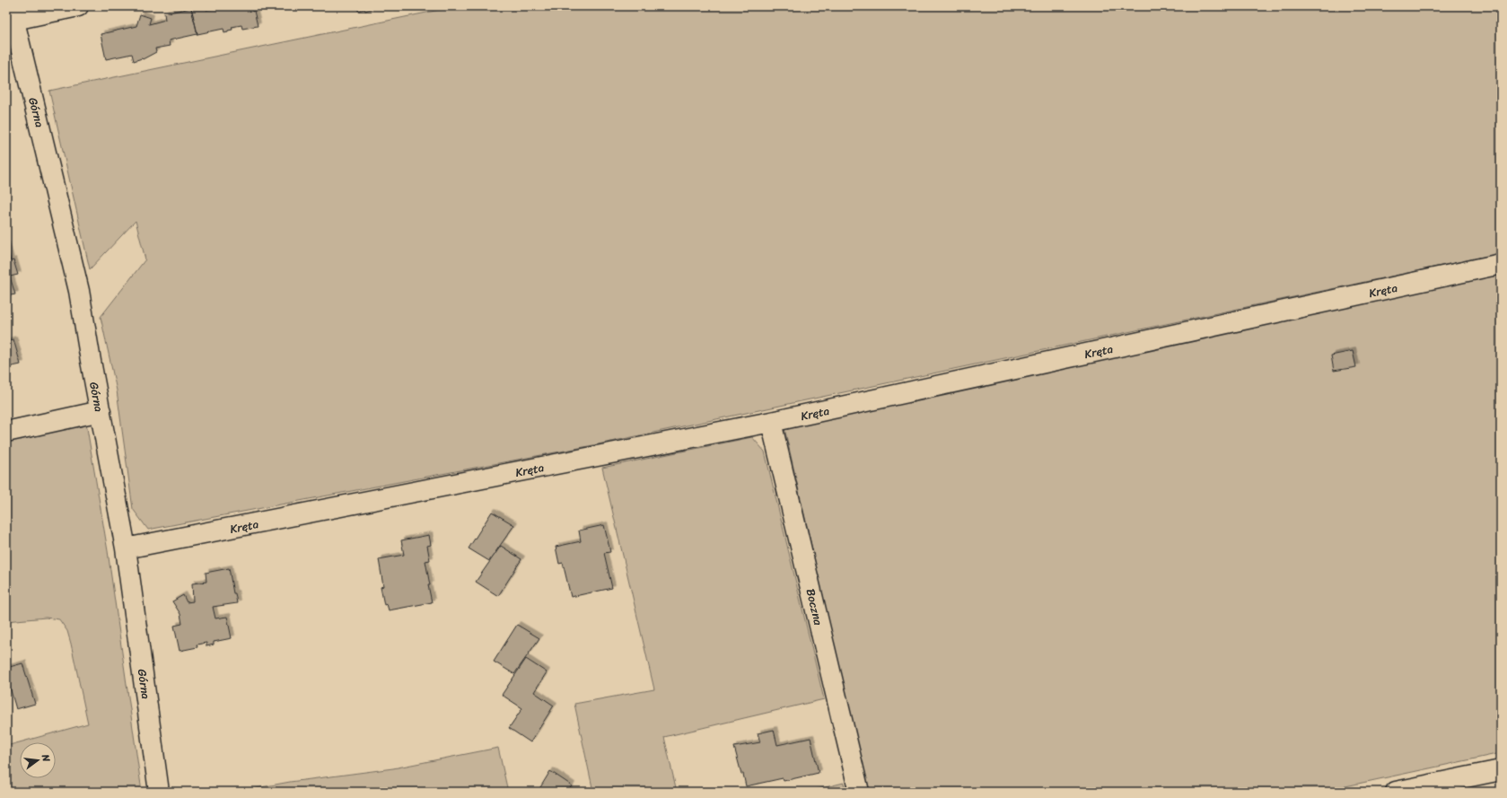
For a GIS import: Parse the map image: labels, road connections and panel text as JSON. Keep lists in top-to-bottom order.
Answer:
{
  "streets": {
    "street": ["Górna", "Kręta", "Boczna"]
  },
  "crossings": [
    ["Górna", "Kręta"],
    ["Kręta", "Boczna"]
  ],
  "north": "right"
}
